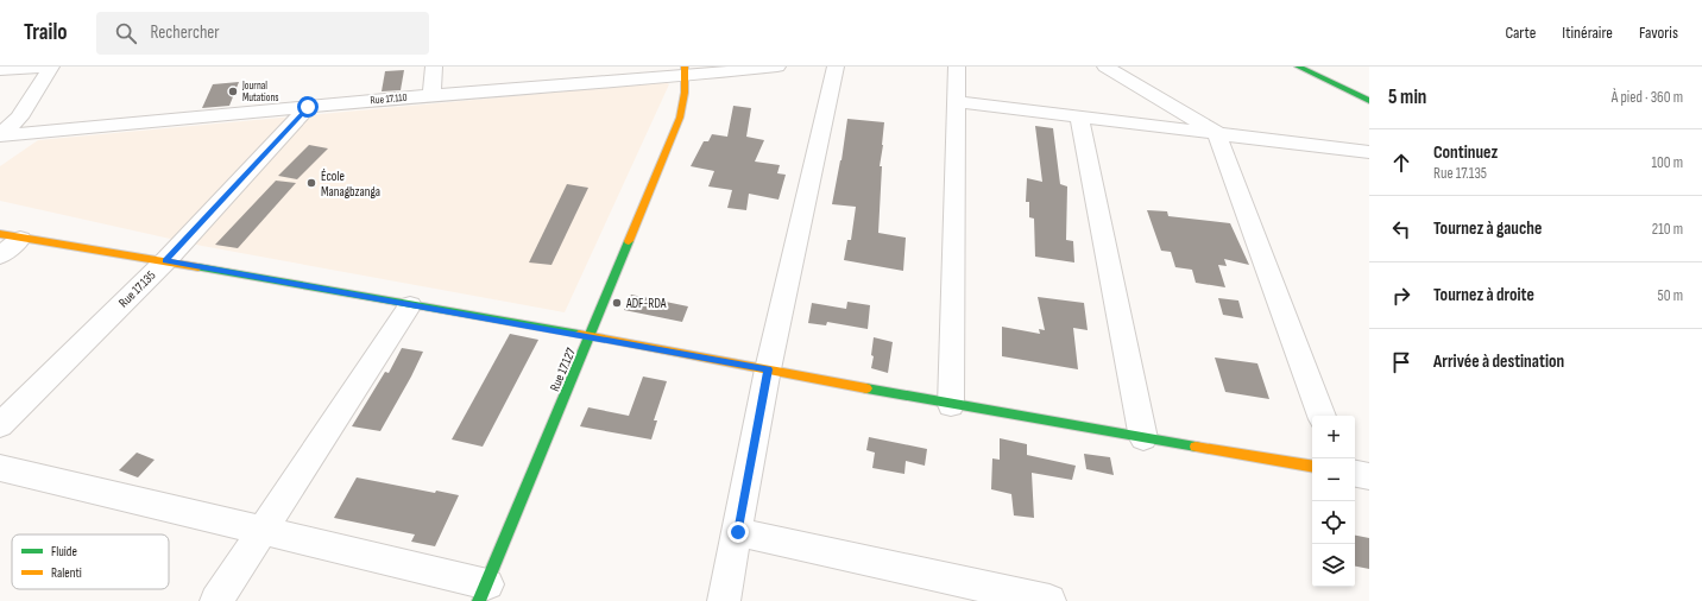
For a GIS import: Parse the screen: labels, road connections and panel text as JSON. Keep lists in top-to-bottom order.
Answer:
{
  "streets": {
    "street": ["Rue 17.110", "Rue 17.135", "Rue 17.127"]
  },
  "crossings": [
    ["Rue 17.110", "Rue 17.135"],
    ["Rue 17.110", "Rue 17.127"]
  ],
  "places": ["Journal Mutations", "École Managbzanga", "ADF-RDA"],
  "legend": ["Fluide", "Ralenti"],
  "page": {
    "header": "Trailo",
    "search": "Rechercher",
    "nav": ["Carte", "Itinéraire", "Favoris"],
    "heading": ["5 min", "À pied · 360 m"],
    "list": [
      ["Continuez", "Rue 17.135", "100 m"],
      ["Tournez à gauche", "210 m"],
      ["Tournez à droite", "50 m"],
      "Arrivée à destination"
    ],
    "map_buttons": ["+", "−"]
  }
}
